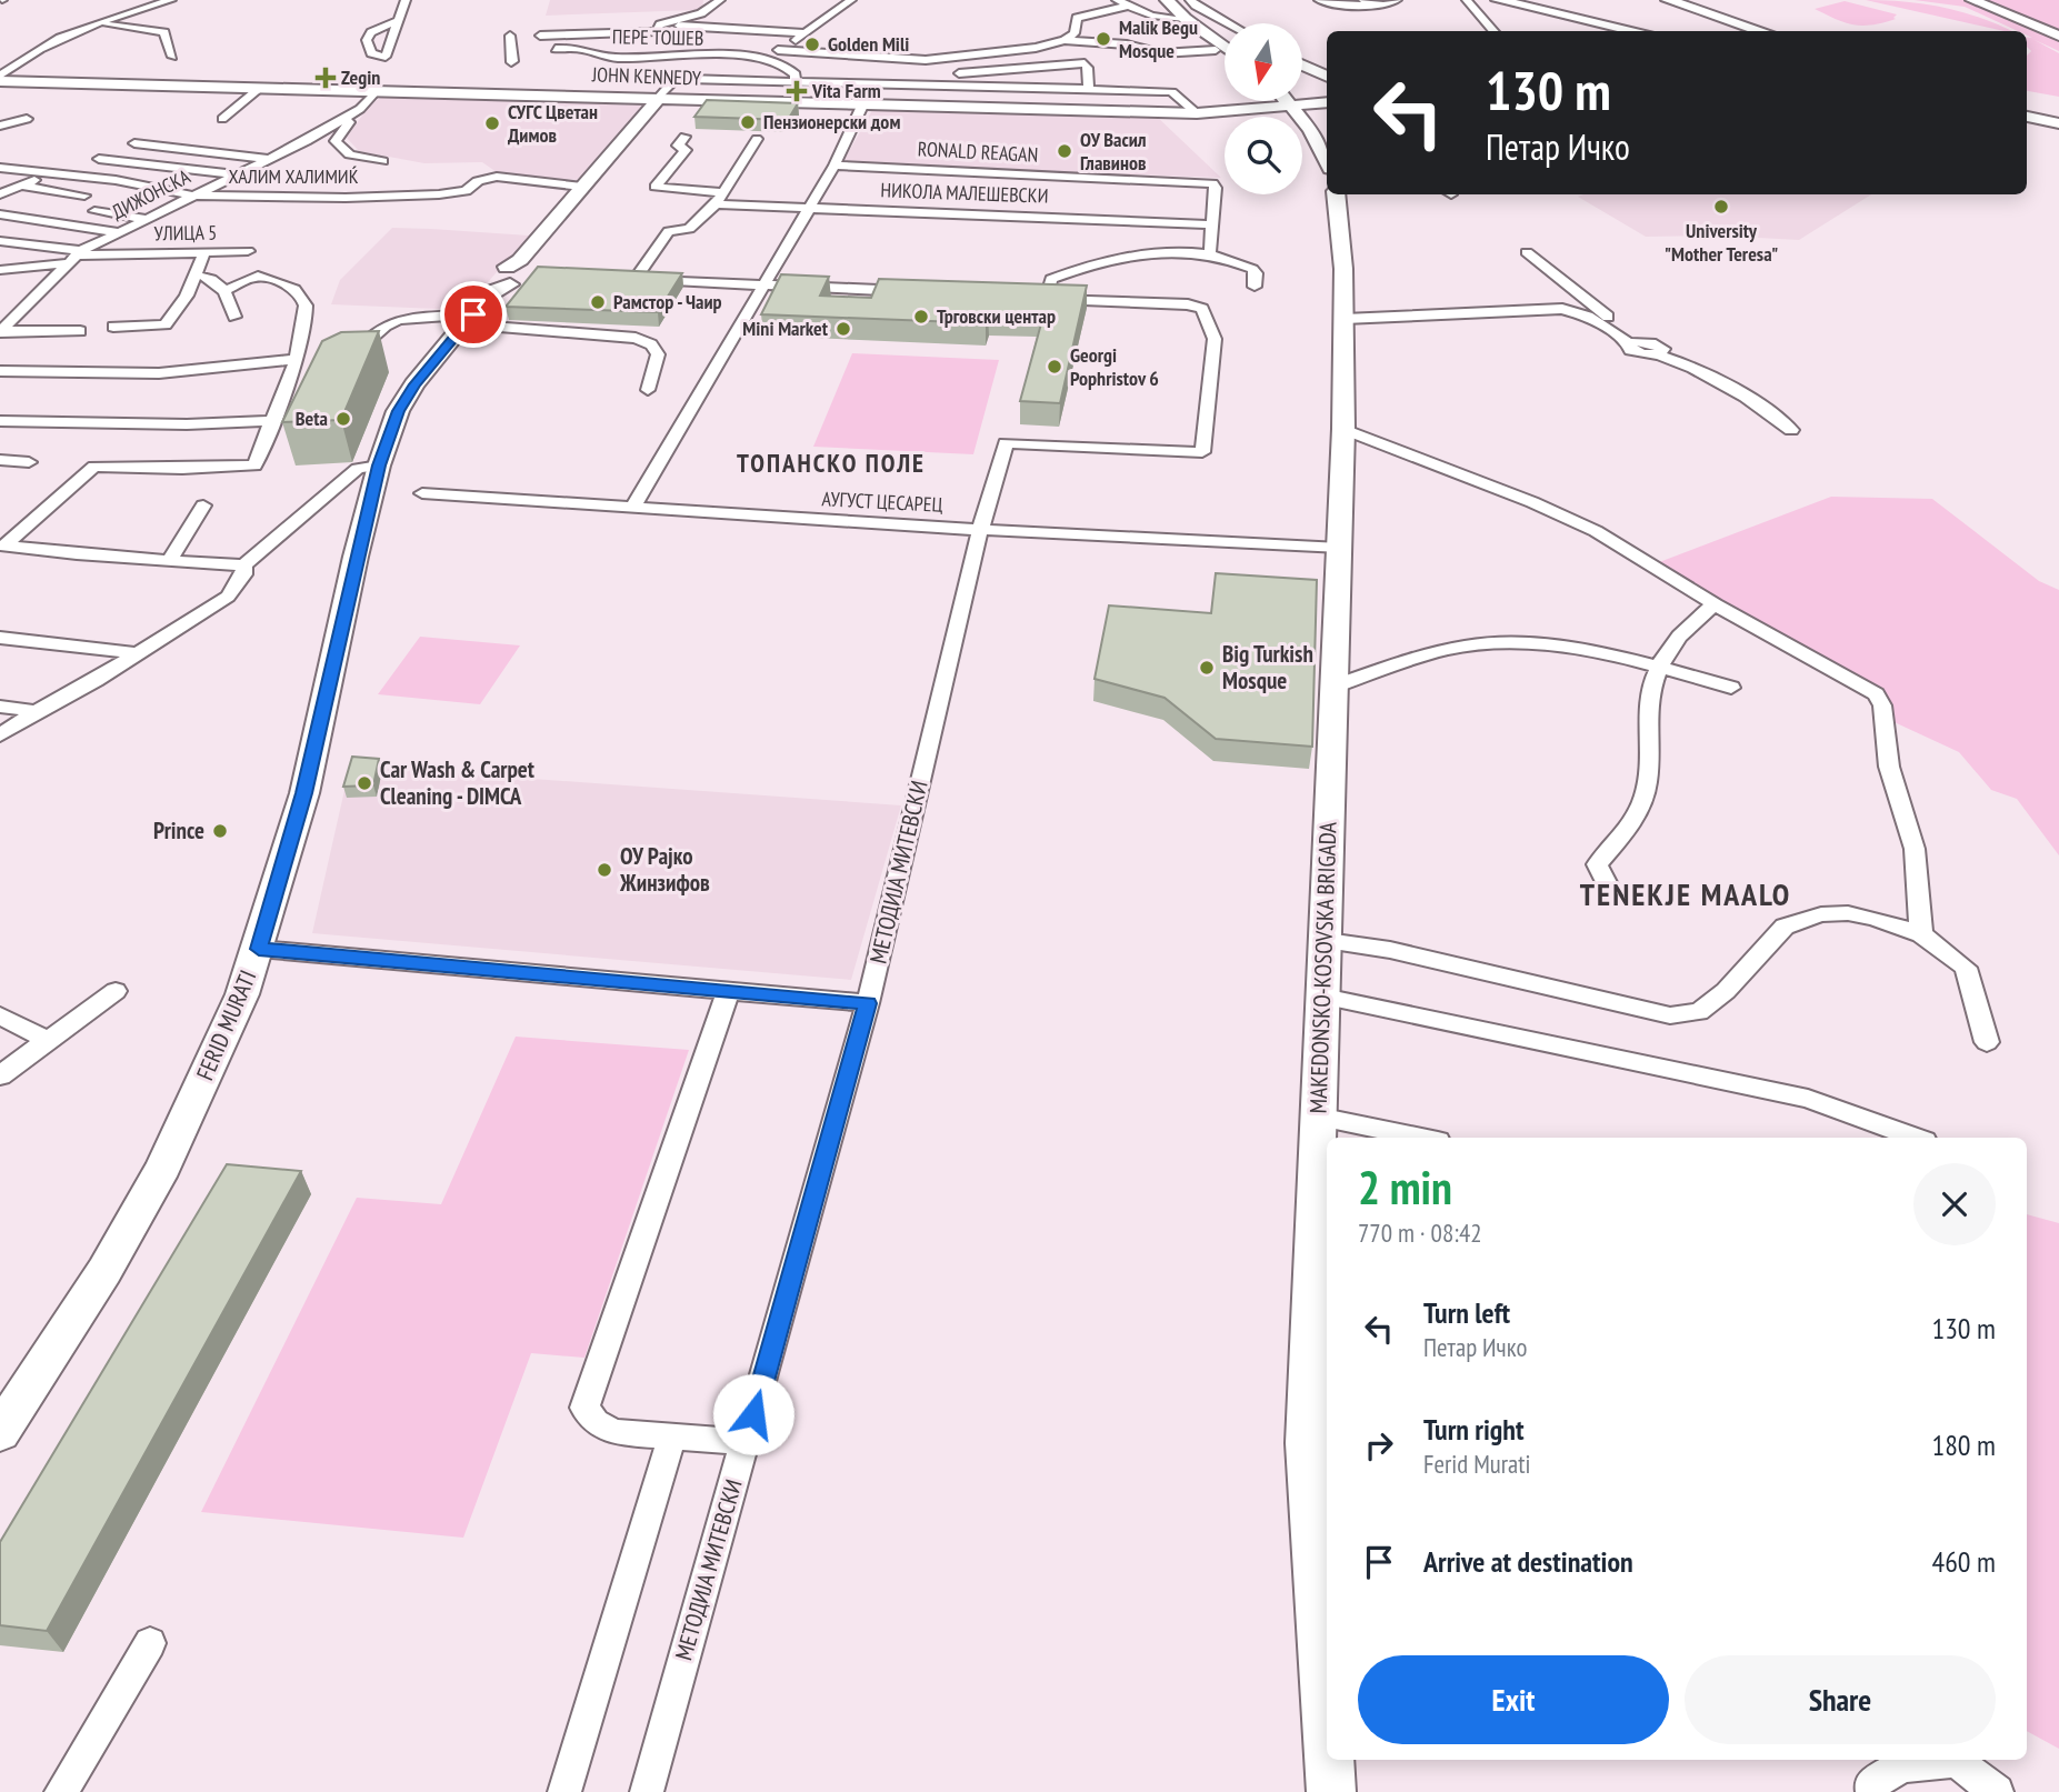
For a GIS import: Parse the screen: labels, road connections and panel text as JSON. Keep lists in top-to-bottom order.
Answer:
{
  "streets": {
    "street": [
      "ПЕРЕ ТОШЕВ",
      "JOHN KENNEDY",
      "RONALD REAGAN",
      "ХАЛИМ ХАЛИМИЌ",
      "НИКОЛА МАЛЕШЕВСКИ",
      "ДИЖОНСКА",
      "УЛИЦА 5",
      "АУГУСТ ЦЕСАРЕЦ",
      "МЕТОДИЈА МИТЕВСКИ",
      "MAKEDONSKO-KOSOVSKA BRIGADA",
      "FERID MURATI"
    ]
  },
  "crossings": [
    ["JOHN KENNEDY", "ДИЖОНСКА"],
    ["JOHN KENNEDY", "FERID MURATI"],
    ["RONALD REAGAN", "НИКОЛА МАЛЕШЕВСКИ"],
    ["ХАЛИМ ХАЛИМИЌ", "ДИЖОНСКА"],
    ["ХАЛИМ ХАЛИМИЌ", "FERID MURATI"],
    ["ДИЖОНСКА", "УЛИЦА 5"],
    ["АУГУСТ ЦЕСАРЕЦ", "МЕТОДИЈА МИТЕВСКИ"],
    ["АУГУСТ ЦЕСАРЕЦ", "MAKEDONSKO-KOSOVSKA BRIGADA"]
  ],
  "districts": ["ТОПАНСКО ПОЛЕ", "TENEKJE MAALO"],
  "places": {
    "other": [
      "Malik Begu Mosque",
      "Golden Mili",
      "Пензионерски дом",
      "СУГС Цветан Димов",
      "ОУ Васил Главинов",
      "University \"Mother Teresa\"",
      "Рамстор - Чаир",
      "Трговски центар",
      "Mini Market",
      "Georgi Pophristov 6",
      "Beta",
      "Big Turkish Mosque",
      "Car Wash & Carpet Cleaning - DIMCA",
      "Prince",
      "ОУ Рајко Жинзифов"
    ],
    "health": ["Zegin", "Vita Farm"]
  },
  "north": "bottom",
  "page": {
    "turn": ["130 m", "Петар Ичко"],
    "heading": ["2 min", "770 m · 08:42"],
    "list": [
      {
        "name": "Turn left",
        "note": "Петар Ичко",
        "value": "130 m"
      },
      {
        "name": "Turn right",
        "note": "Ferid Murati",
        "value": "180 m"
      },
      {
        "name": "Arrive at destination",
        "value": "460 m"
      }
    ],
    "buttons": ["Exit", "Share"]
  }
}
